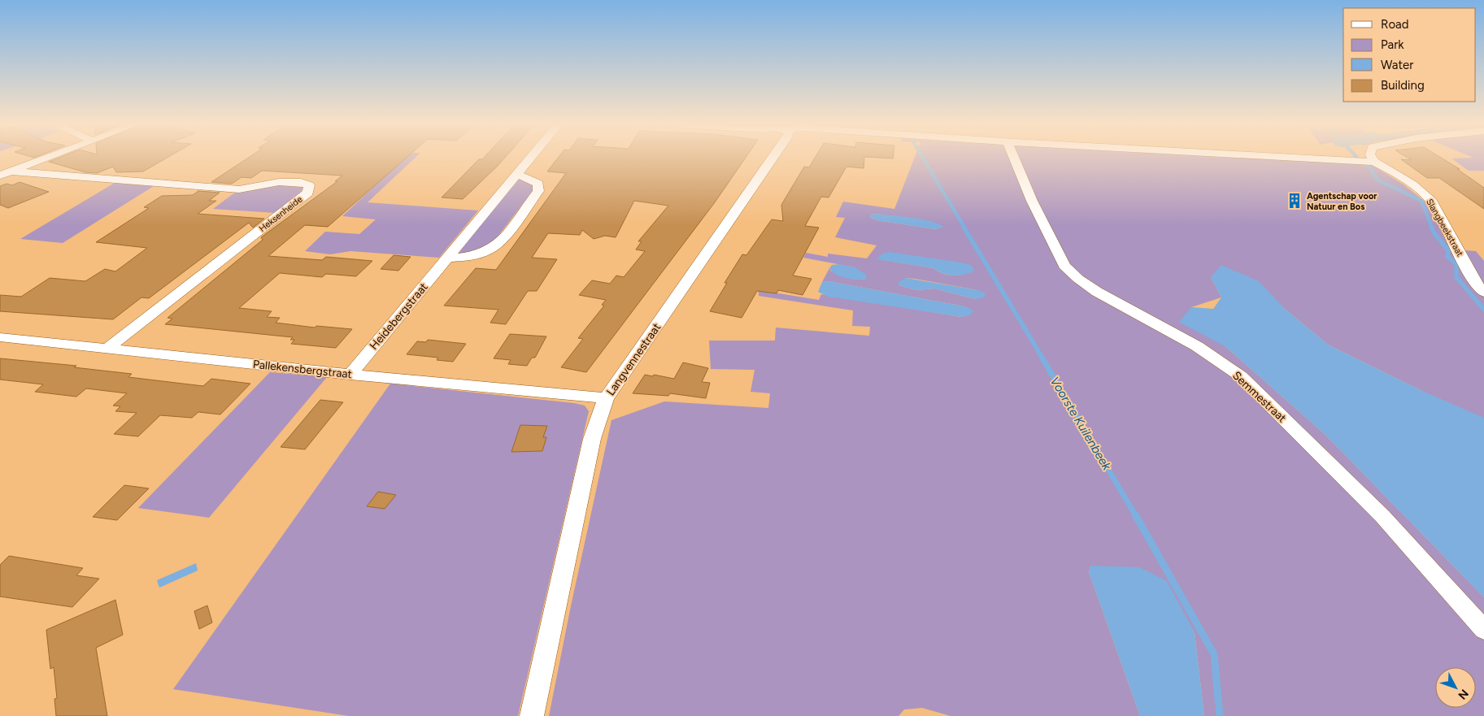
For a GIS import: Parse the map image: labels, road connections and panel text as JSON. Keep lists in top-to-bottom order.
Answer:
{
  "streets": {
    "street": [
      "Heksenheide",
      "Slangbeekstraat",
      "Heidebergstraat",
      "Langvennestraat",
      "Pallekensbergstraat",
      "Semmestraat"
    ]
  },
  "crossings": [
    ["Heksenheide", "Pallekensbergstraat"],
    ["Heidebergstraat", "Pallekensbergstraat"],
    ["Langvennestraat", "Pallekensbergstraat"]
  ],
  "water": ["Voorste Kuilenbeek"],
  "places": {
    "building": ["Agentschap voor Natuur en Bos"]
  },
  "legend": [
    "Road",
    "Park",
    "Water",
    "Building"
  ],
  "north": "bottom right"
}
